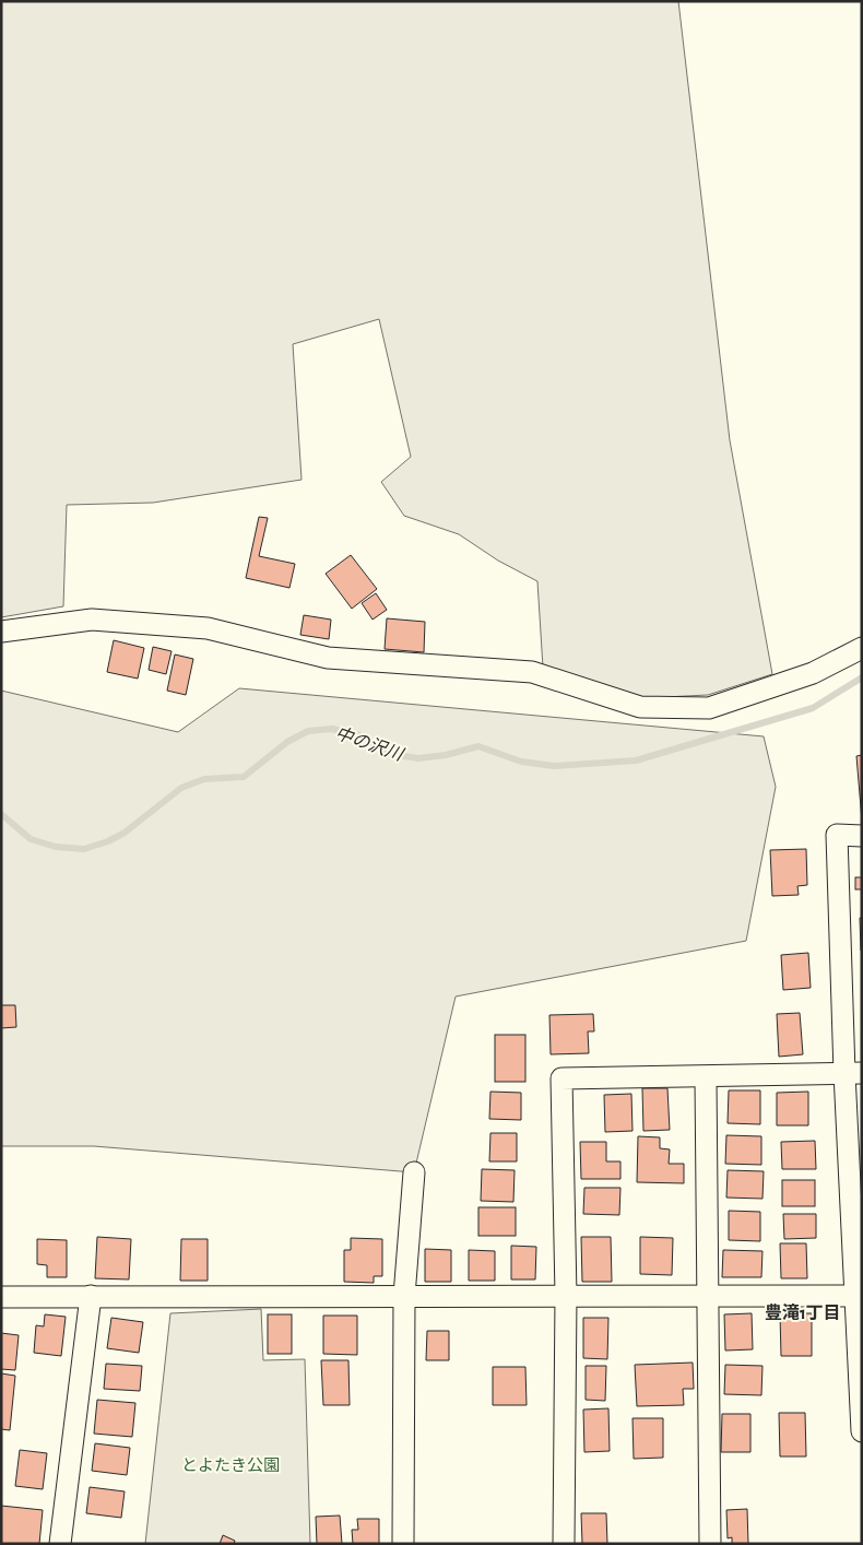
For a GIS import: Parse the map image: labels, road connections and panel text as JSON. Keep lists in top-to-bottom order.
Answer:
{
  "districts": ["豊滝1丁目"],
  "water": ["中の沢川"],
  "parks": ["とよたき公園"]
}
